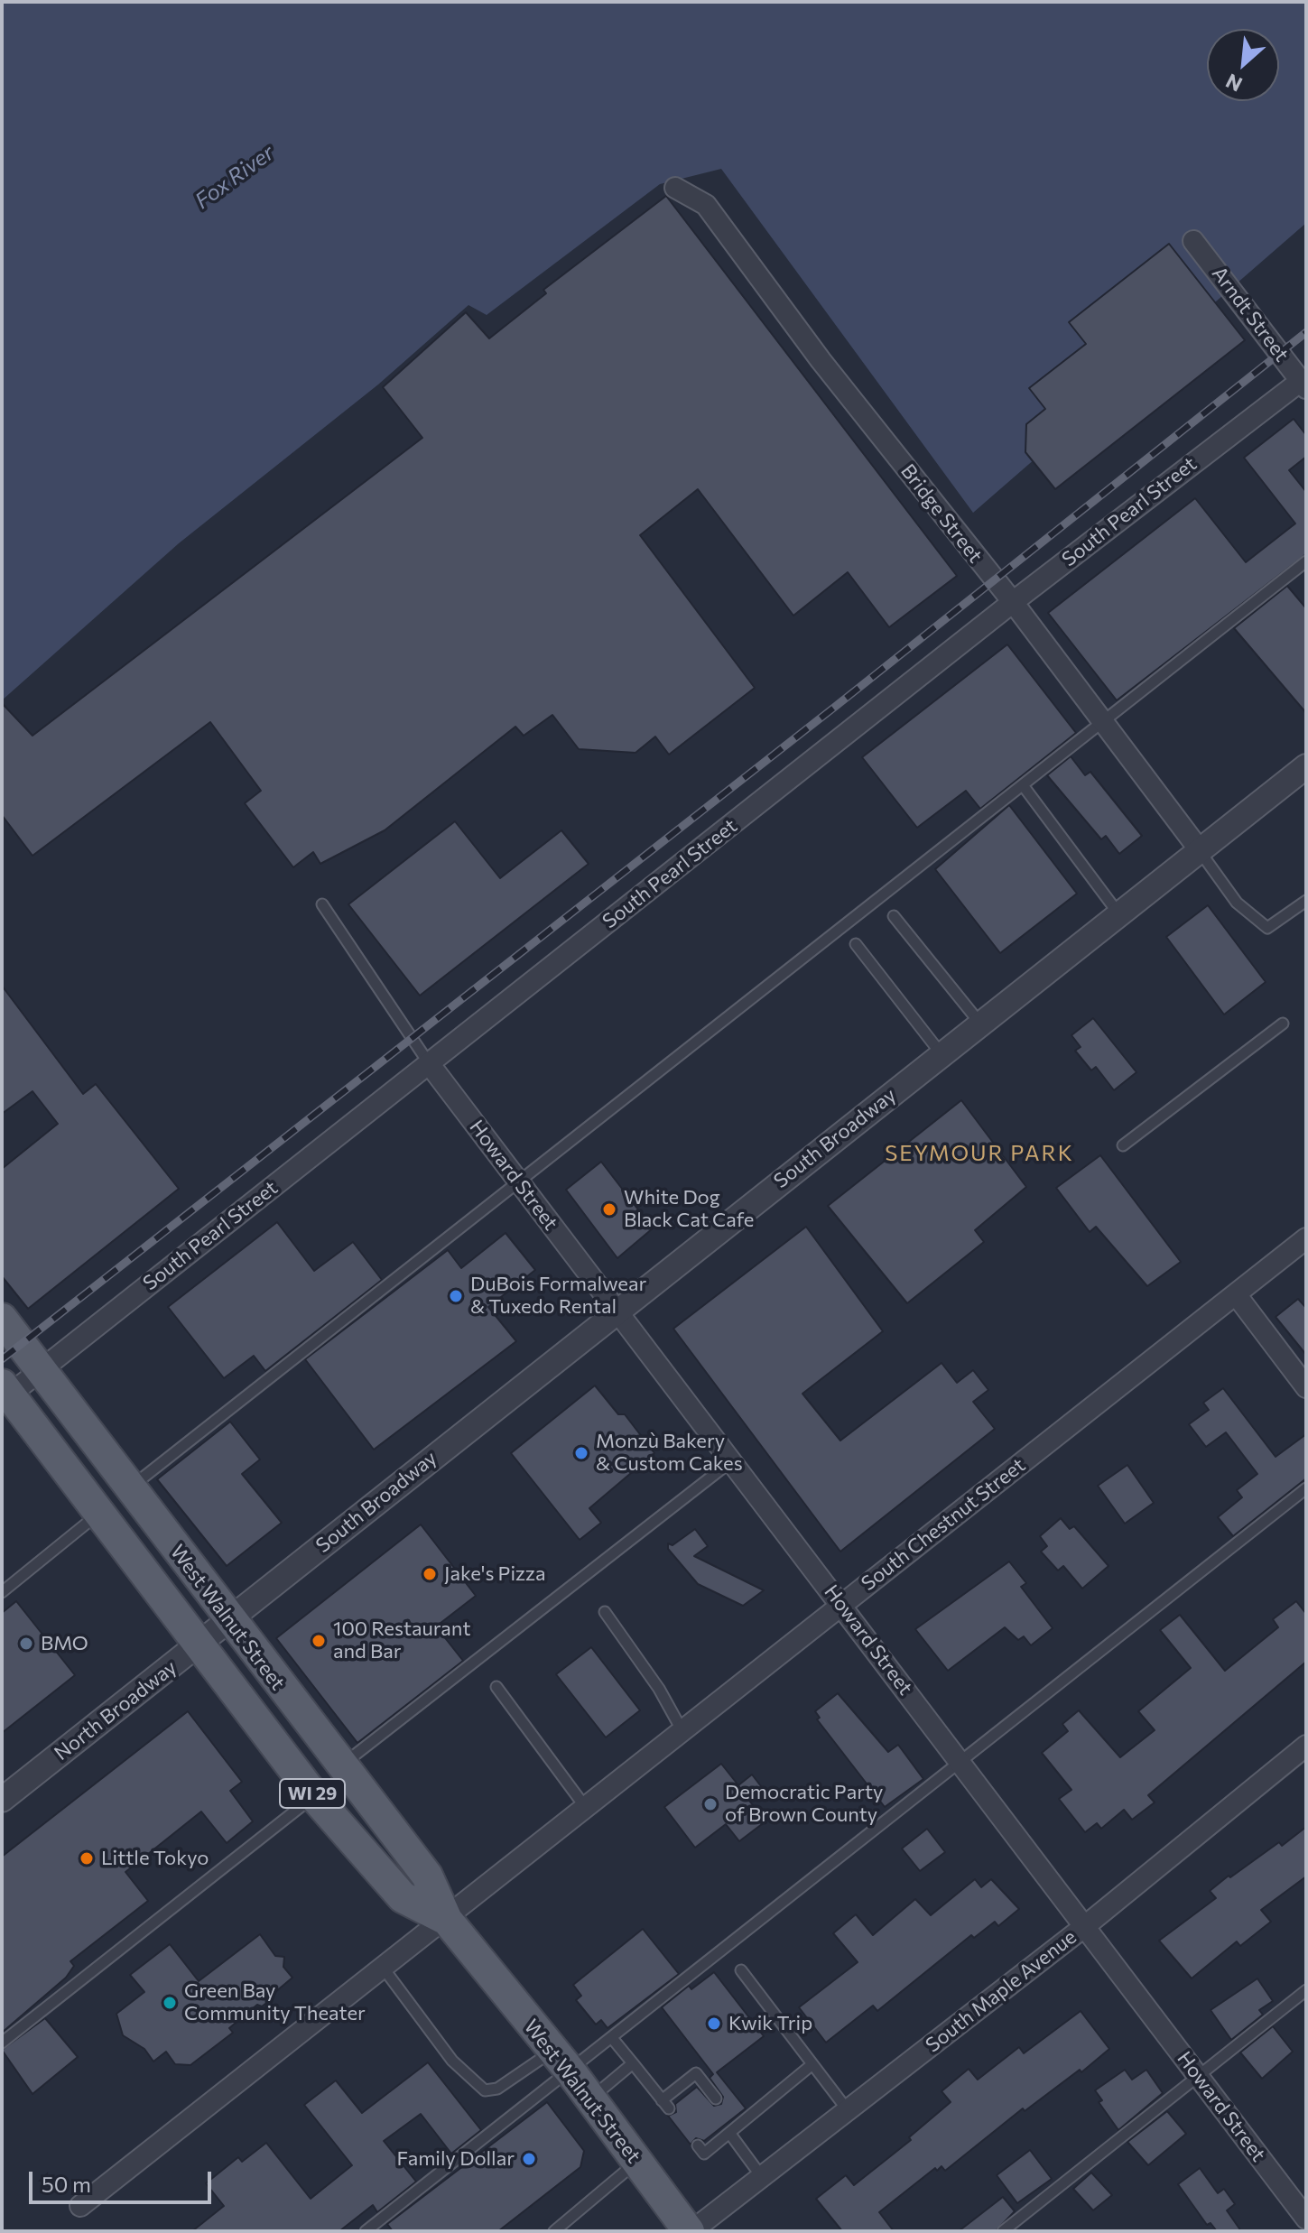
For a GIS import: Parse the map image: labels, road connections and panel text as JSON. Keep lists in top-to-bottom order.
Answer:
{
  "streets": {
    "main road": ["West Walnut Street", "WI 29"],
    "street": [
      "Arndt Street",
      "South Pearl Street",
      "Bridge Street",
      "South Broadway",
      "Howard Street",
      "South Chestnut Street",
      "North Broadway",
      "South Maple Avenue"
    ]
  },
  "crossings": [
    ["Arndt Street", "South Pearl Street"],
    ["South Pearl Street", "Bridge Street"],
    ["South Pearl Street", "Howard Street"],
    ["South Pearl Street", "West Walnut Street"],
    ["Bridge Street", "South Broadway"],
    ["South Broadway", "Howard Street"],
    ["South Broadway", "West Walnut Street"],
    ["South Broadway", "North Broadway"],
    ["Howard Street", "South Chestnut Street"],
    ["Howard Street", "South Maple Avenue"],
    ["South Chestnut Street", "West Walnut Street"],
    ["West Walnut Street", "North Broadway"],
    ["West Walnut Street", "South Maple Avenue"]
  ],
  "districts": ["SEYMOUR PARK"],
  "water": ["Fox River"],
  "places": [
    "White Dog Black Cat Cafe",
    "DuBois Formalwear & Tuxedo Rental",
    "Monzù Bakery & Custom Cakes",
    "Jake's Pizza",
    "100 Restaurant and Bar",
    "BMO",
    "Democratic Party of Brown County",
    "Little Tokyo",
    "Green Bay Community Theater",
    "Kwik Trip",
    "Family Dollar"
  ],
  "scale_bar": "50 m",
  "north": "bottom left"
}
